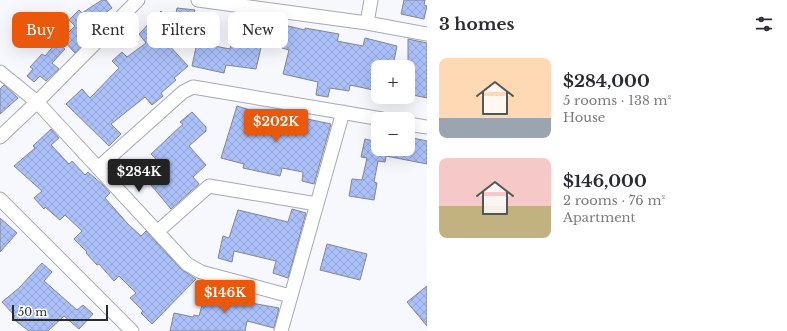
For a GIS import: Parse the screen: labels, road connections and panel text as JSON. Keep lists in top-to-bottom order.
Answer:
{
  "scale_bar": "50 m",
  "page": {
    "heading": "3 homes",
    "chip": [
      "Buy",
      "Rent",
      "Filters",
      "New"
    ],
    "list": [
      {
        "name": "$284,000",
        "note": "5 rooms · 138 m² · House"
      },
      {
        "name": "$146,000",
        "note": "2 rooms · 76 m² · Apartment"
      }
    ],
    "map_buttons": ["+", "−"],
    "price": ["$202K", "$284K", "$146K"],
    "scale": "50 m"
  }
}
